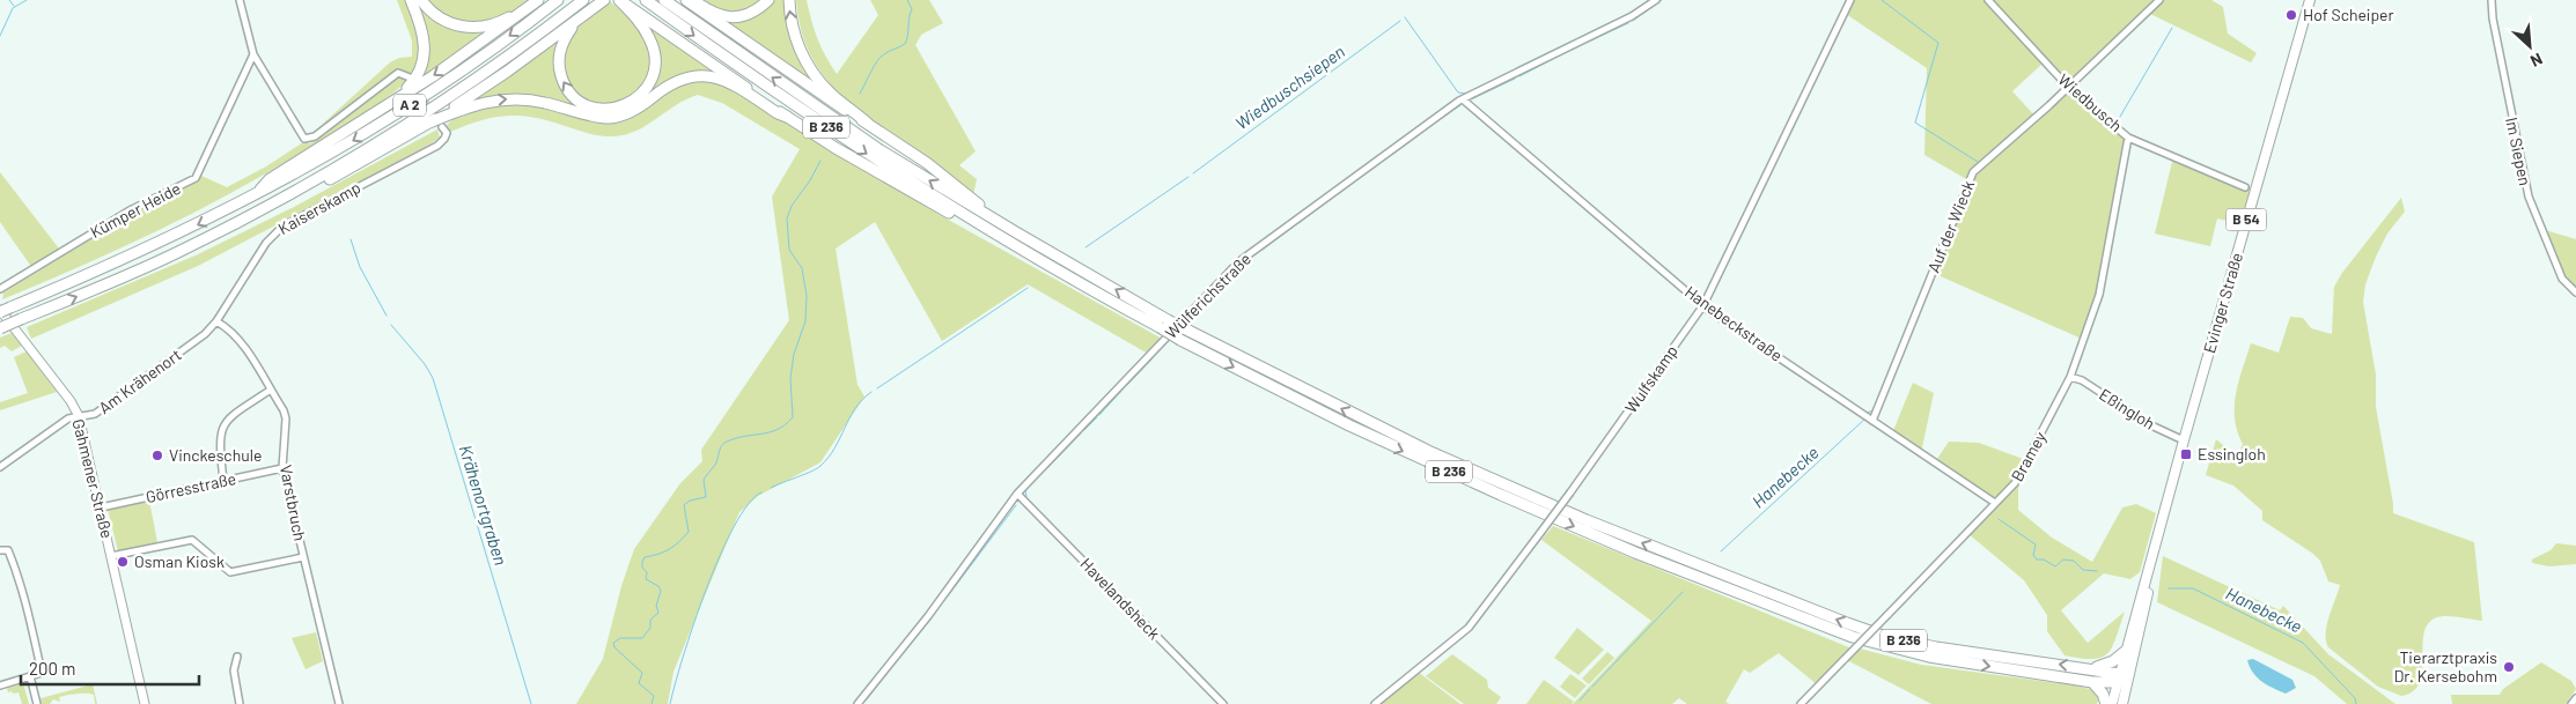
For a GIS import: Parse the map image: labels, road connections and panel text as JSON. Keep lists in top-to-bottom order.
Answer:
{
  "streets": {
    "highway": ["A 2", "B 236"],
    "main road": ["B 54", "Evinger Straße", "Gahmener Straße"],
    "street": [
      "Wiedbusch",
      "Im Siepen",
      "Kaiserskamp",
      "Kümper Heide",
      "Auf der Wieck",
      "Wülferichstraße",
      "Hanebeckstraße",
      "Wulfskamp",
      "Am Krähenort",
      "Eßingloh",
      "Bramey",
      "Görresstraße",
      "Varstbruch",
      "Havelandsheck"
    ]
  },
  "crossings": [
    ["Wiedbusch", "Auf der Wieck"],
    ["Wiedbusch", "Bramey"],
    ["A 2", "Gahmener Straße"],
    ["B 236", "B 54"],
    ["Kaiserskamp", "Am Krähenort"],
    ["Kaiserskamp", "Varstbruch"],
    ["B 54", "Evinger Straße"],
    ["Auf der Wieck", "Hanebeckstraße"],
    ["Wülferichstraße", "Hanebeckstraße"],
    ["Wülferichstraße", "Havelandsheck"],
    ["Evinger Straße", "Eßingloh"],
    ["Hanebeckstraße", "Wulfskamp"],
    ["Hanebeckstraße", "Bramey"],
    ["Am Krähenort", "Gahmener Straße"],
    ["Am Krähenort", "Varstbruch"],
    ["Eßingloh", "Bramey"],
    ["Gahmener Straße", "Görresstraße"],
    ["Görresstraße", "Varstbruch"]
  ],
  "water": ["Wiedbuschsiepen", "Hanebecke", "Krähenortgraben"],
  "places": {
    "other": [
      "Hof Scheiper",
      "Vinckeschule",
      "Osman Kiosk",
      "Tierarztpraxis Dr. Kersebohm"
    ],
    "transit": ["Essingloh"]
  },
  "scale_bar": "200 m",
  "north": "bottom right"
}
